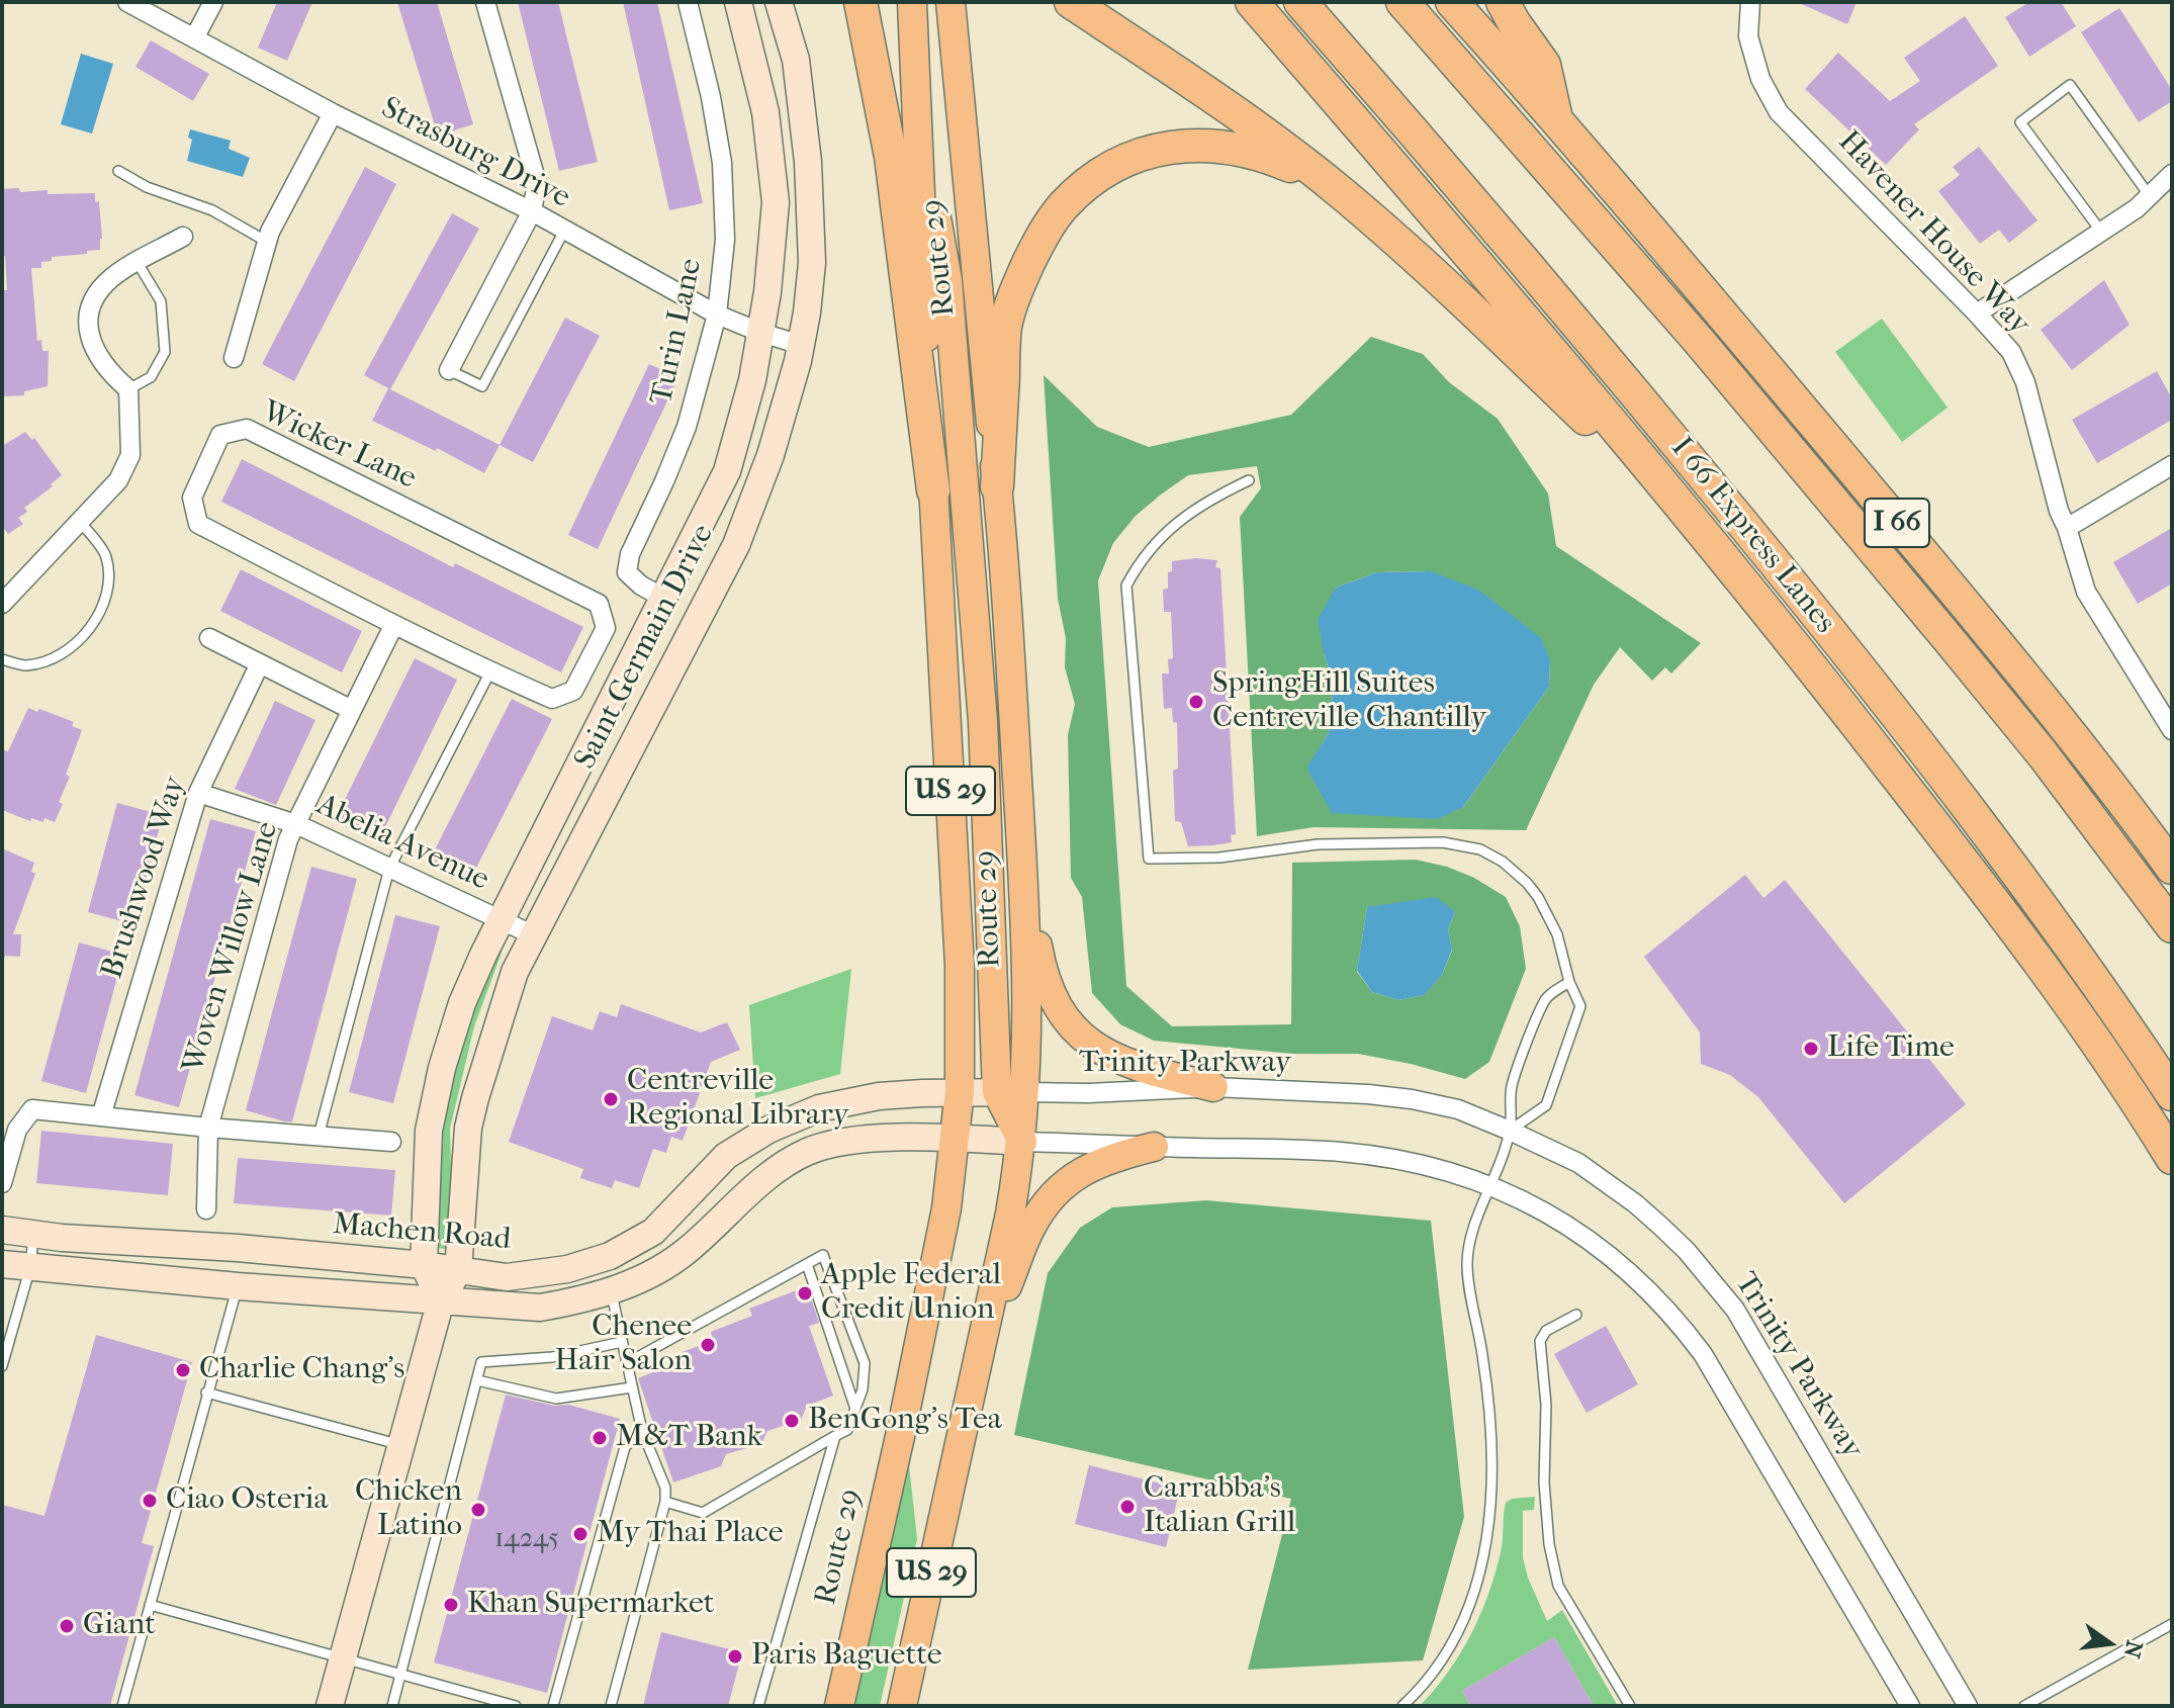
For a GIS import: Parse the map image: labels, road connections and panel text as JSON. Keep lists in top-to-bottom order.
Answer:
{
  "streets": {
    "highway": ["I 66", "I 66 Express Lanes"],
    "main road": ["Route 29", "US 29"],
    "street": [
      "Strasburg Drive",
      "Havener House Way",
      "Turin Lane",
      "Wicker Lane",
      "Saint Germain Drive",
      "Abelia Avenue",
      "Brushwood Way",
      "Woven Willow Lane",
      "Trinity Parkway",
      "Machen Road"
    ]
  },
  "crossings": [
    ["Strasburg Drive", "Turin Lane"],
    ["Strasburg Drive", "Saint Germain Drive"],
    ["Route 29", "Trinity Parkway"],
    ["Route 29", "Machen Road"],
    ["Turin Lane", "Saint Germain Drive"],
    ["Wicker Lane", "Woven Willow Lane"],
    ["Saint Germain Drive", "Abelia Avenue"],
    ["Saint Germain Drive", "Machen Road"],
    ["US 29", "Machen Road"],
    ["Abelia Avenue", "Brushwood Way"],
    ["Abelia Avenue", "Woven Willow Lane"],
    ["Trinity Parkway", "Machen Road"]
  ],
  "places": [
    "SpringHill Suites Centreville Chantilly",
    "Life Time",
    "Centreville Regional Library",
    "Apple Federal Credit Union",
    "Chenee Hair Salon",
    "Charlie Chang's",
    "BenGong's Tea",
    "M&T Bank",
    "Ciao Osteria",
    "Carrabba's Italian Grill",
    "Chicken Latino",
    "My Thai Place",
    "Khan Supermarket",
    "Giant",
    "Paris Baguette"
  ],
  "house_numbers": ["14245"],
  "north": "right"
}
